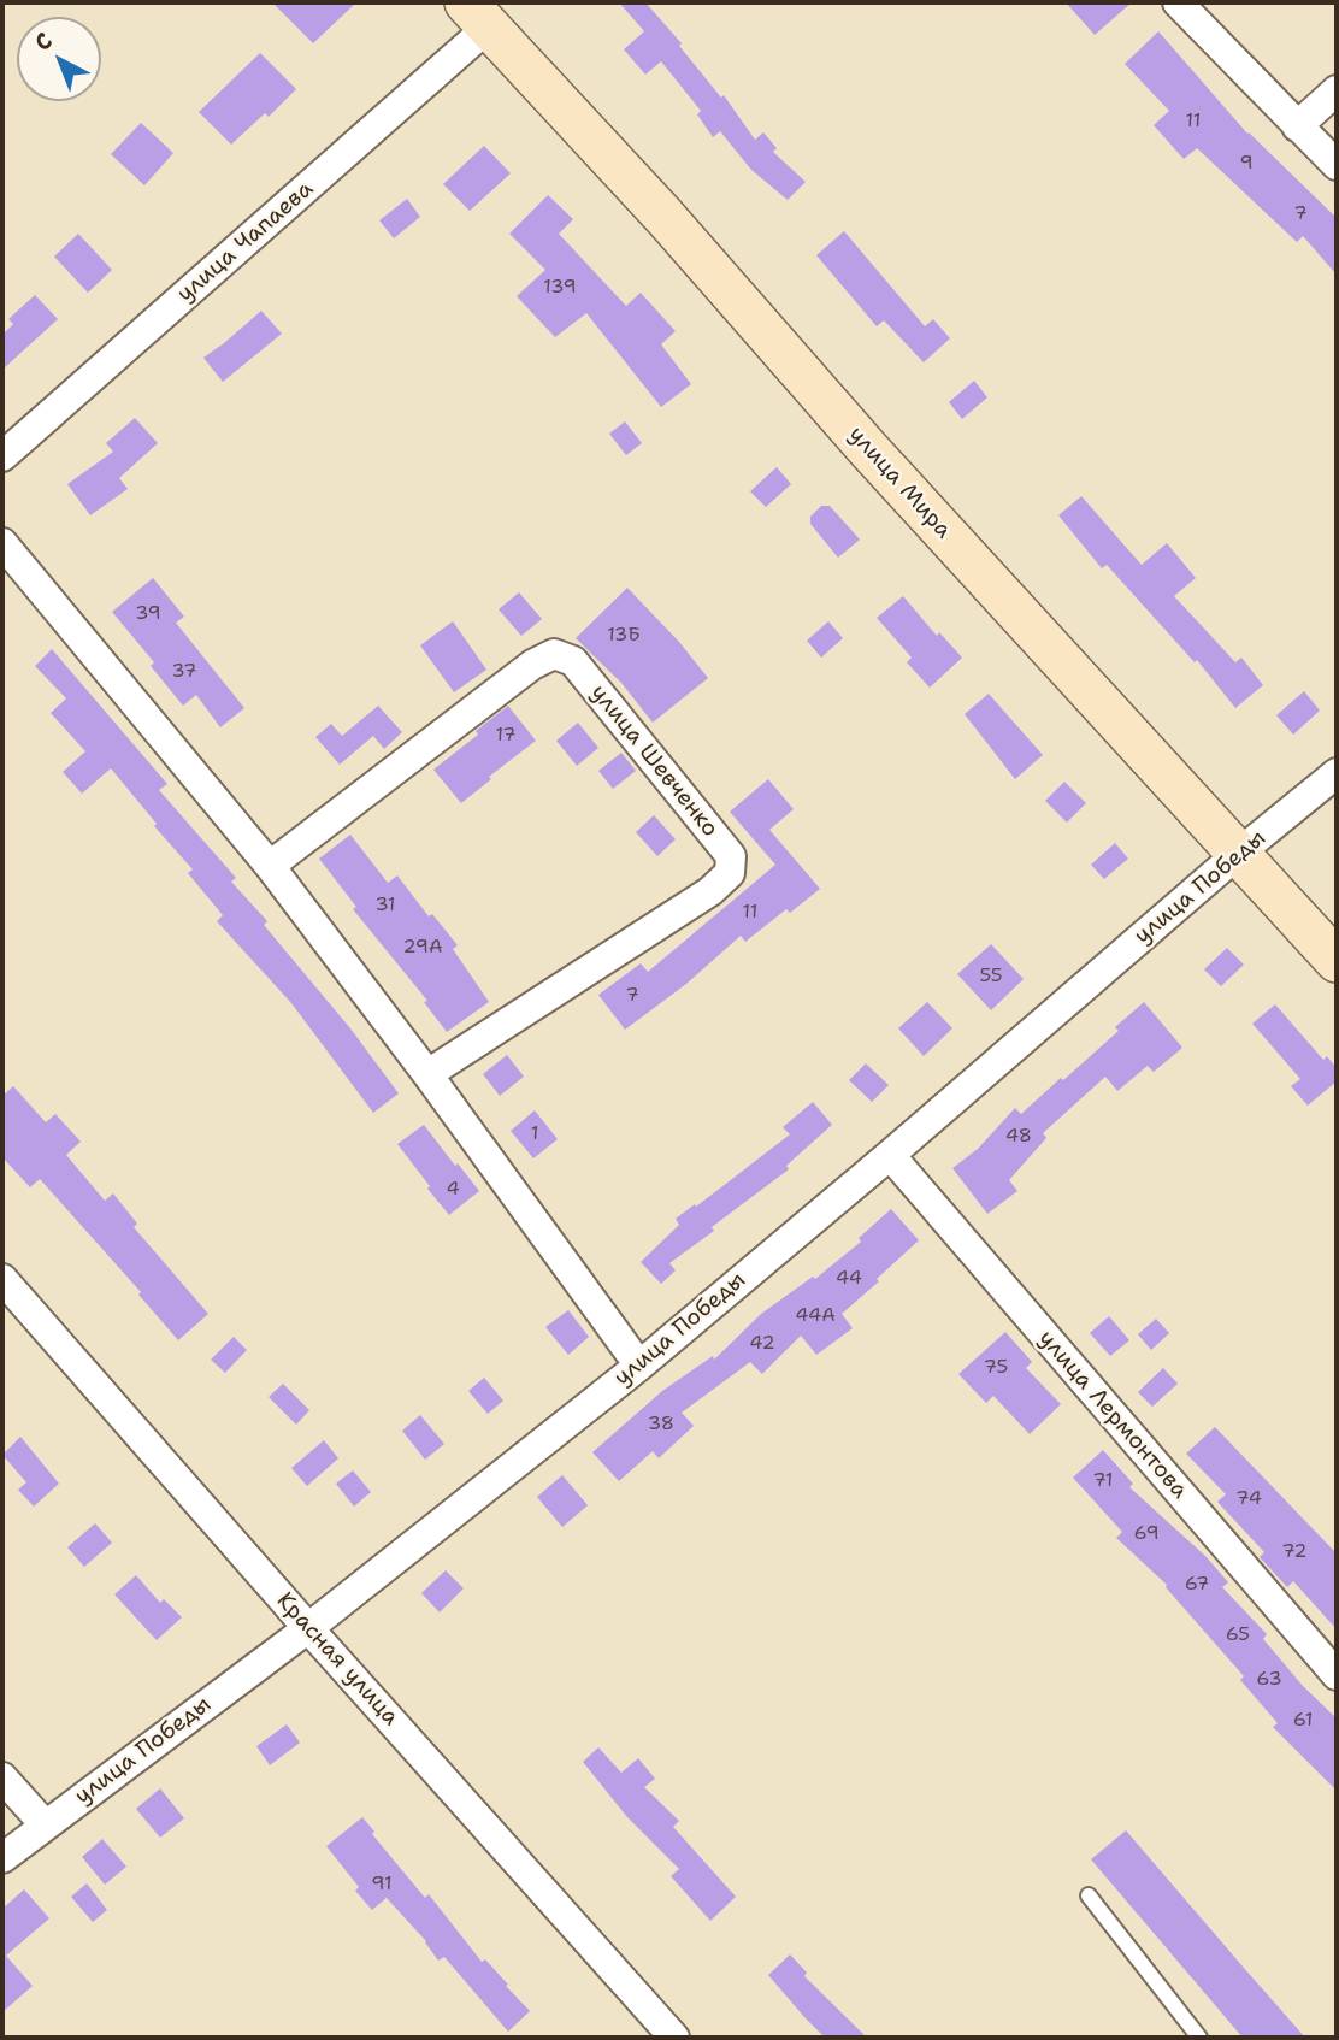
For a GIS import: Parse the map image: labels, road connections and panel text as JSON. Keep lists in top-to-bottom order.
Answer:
{
  "streets": {
    "main road": ["улица Мира"],
    "street": [
      "улица Чапаева",
      "улица Шевченко",
      "улица Победы",
      "улица Лермонтова",
      "Красная улица"
    ]
  },
  "crossings": [
    ["улица Чапаева", "улица Мира"],
    ["улица Мира", "улица Победы"],
    ["улица Победы", "улица Лермонтова"],
    ["улица Победы", "Красная улица"]
  ],
  "house_numbers": [
    "11",
    "9",
    "7",
    "139",
    "39",
    "13Б",
    "37",
    "17",
    "31",
    "11",
    "29А",
    "55",
    "7",
    "1",
    "48",
    "4",
    "44",
    "44А",
    "42",
    "75",
    "38",
    "71",
    "74",
    "69",
    "72",
    "67",
    "65",
    "63",
    "61",
    "91"
  ],
  "north": "top left"
}
